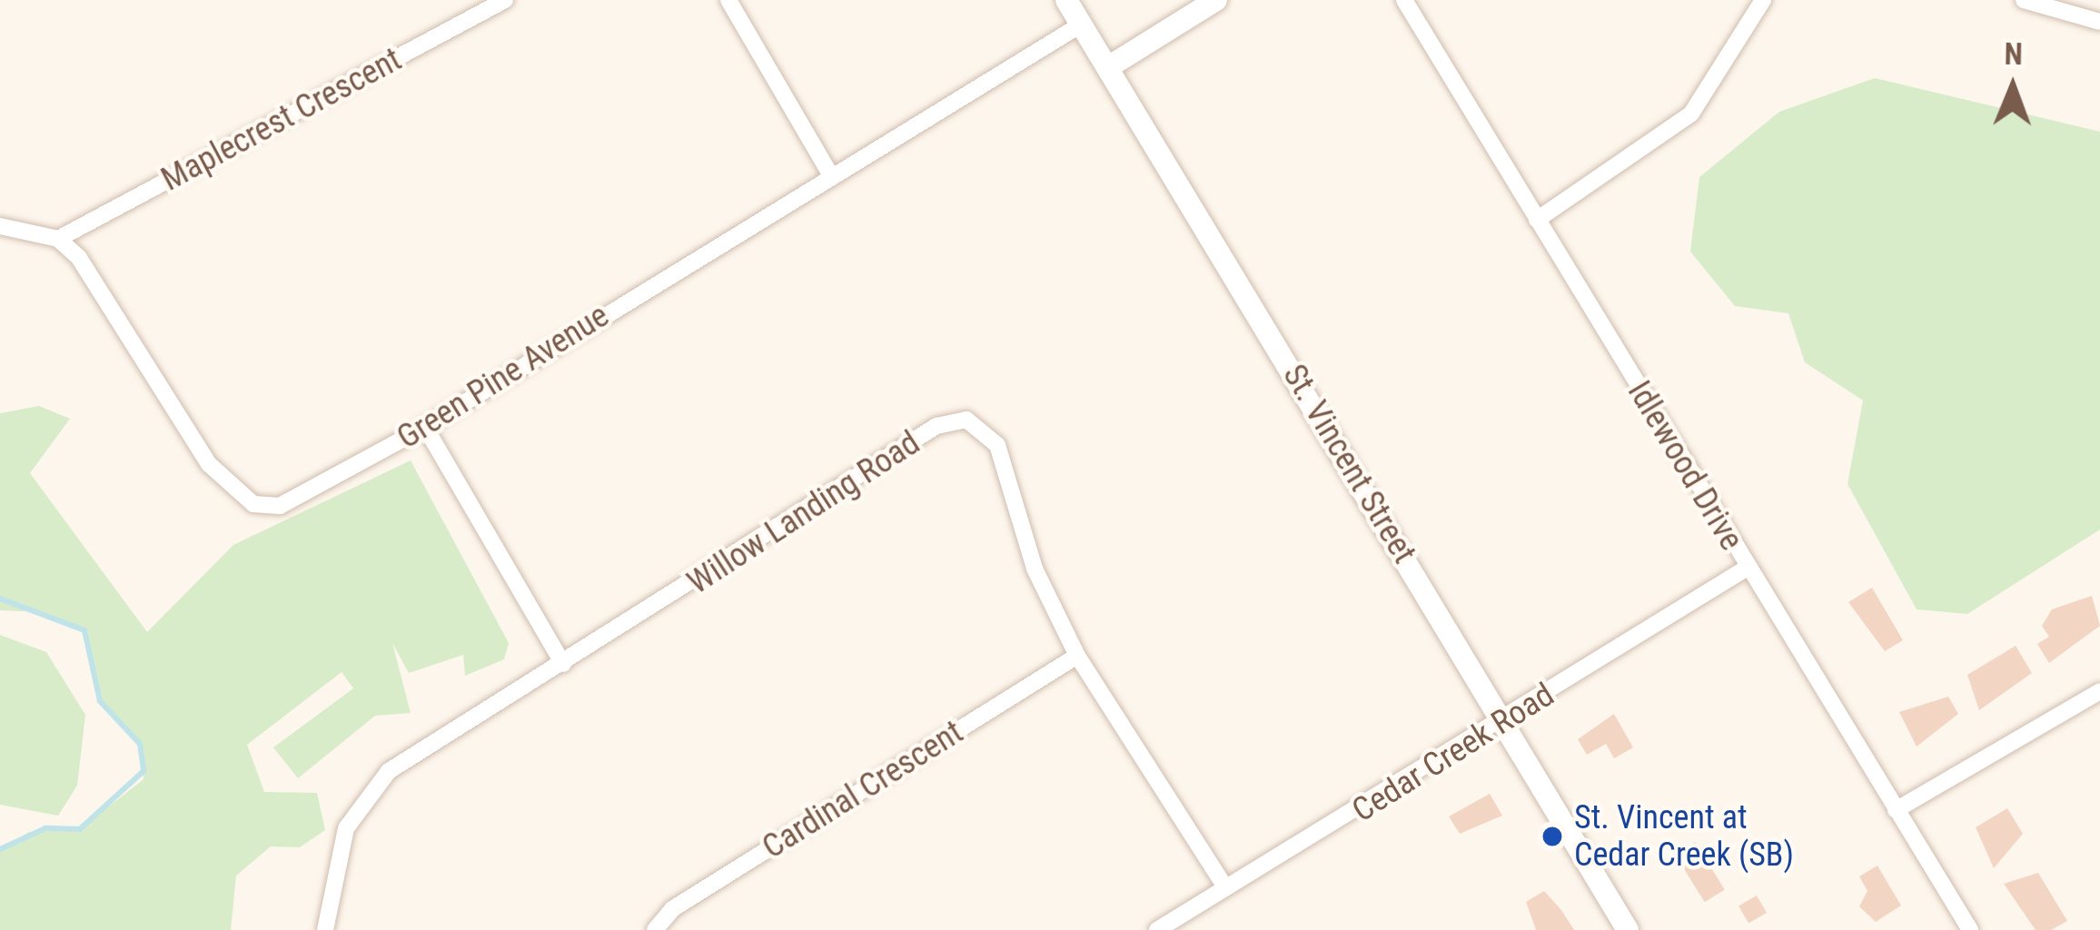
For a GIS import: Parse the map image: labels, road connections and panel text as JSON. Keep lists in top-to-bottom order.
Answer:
{
  "streets": {
    "street": [
      "Maplecrest Crescent",
      "Green Pine Avenue",
      "St. Vincent Street",
      "Idlewood Drive",
      "Willow Landing Road",
      "Cedar Creek Road",
      "Cardinal Crescent"
    ]
  },
  "crossings": [
    ["Maplecrest Crescent", "Green Pine Avenue"],
    ["Green Pine Avenue", "St. Vincent Street"],
    ["St. Vincent Street", "Cedar Creek Road"],
    ["Idlewood Drive", "Cedar Creek Road"],
    ["Willow Landing Road", "Cedar Creek Road"],
    ["Willow Landing Road", "Cardinal Crescent"]
  ],
  "places": ["St. Vincent at Cedar Creek (SB)"],
  "north": "top"
}
